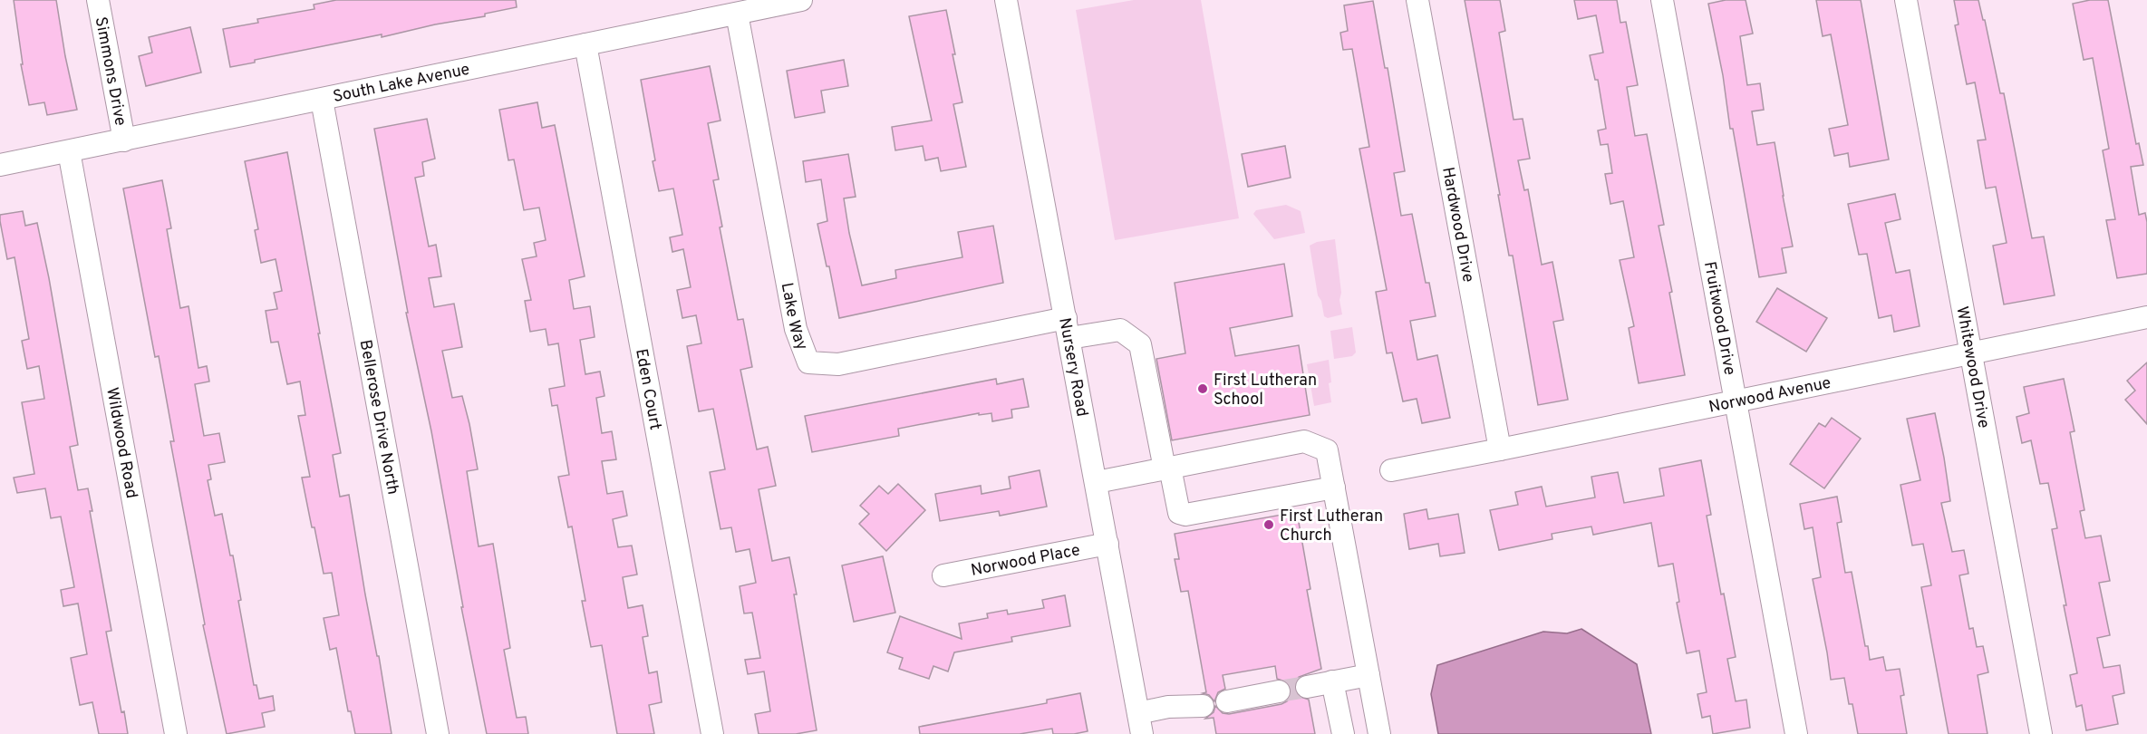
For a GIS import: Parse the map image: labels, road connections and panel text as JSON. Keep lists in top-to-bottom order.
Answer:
{
  "streets": {
    "street": [
      "Simmons Drive",
      "South Lake Avenue",
      "Hardwood Drive",
      "Lake Way",
      "Fruitwood Drive",
      "Nursery Road",
      "Whitewood Drive",
      "Eden Court",
      "Norwood Avenue",
      "Bellerose Drive North",
      "Wildwood Road",
      "Norwood Place"
    ]
  },
  "crossings": [
    ["Simmons Drive", "South Lake Avenue"],
    ["South Lake Avenue", "Lake Way"],
    ["South Lake Avenue", "Eden Court"],
    ["South Lake Avenue", "Bellerose Drive North"],
    ["South Lake Avenue", "Wildwood Road"],
    ["Hardwood Drive", "Norwood Avenue"],
    ["Lake Way", "Nursery Road"],
    ["Fruitwood Drive", "Norwood Avenue"],
    ["Nursery Road", "Norwood Place"],
    ["Whitewood Drive", "Norwood Avenue"]
  ],
  "places": ["First Lutheran School", "First Lutheran Church"]
}
